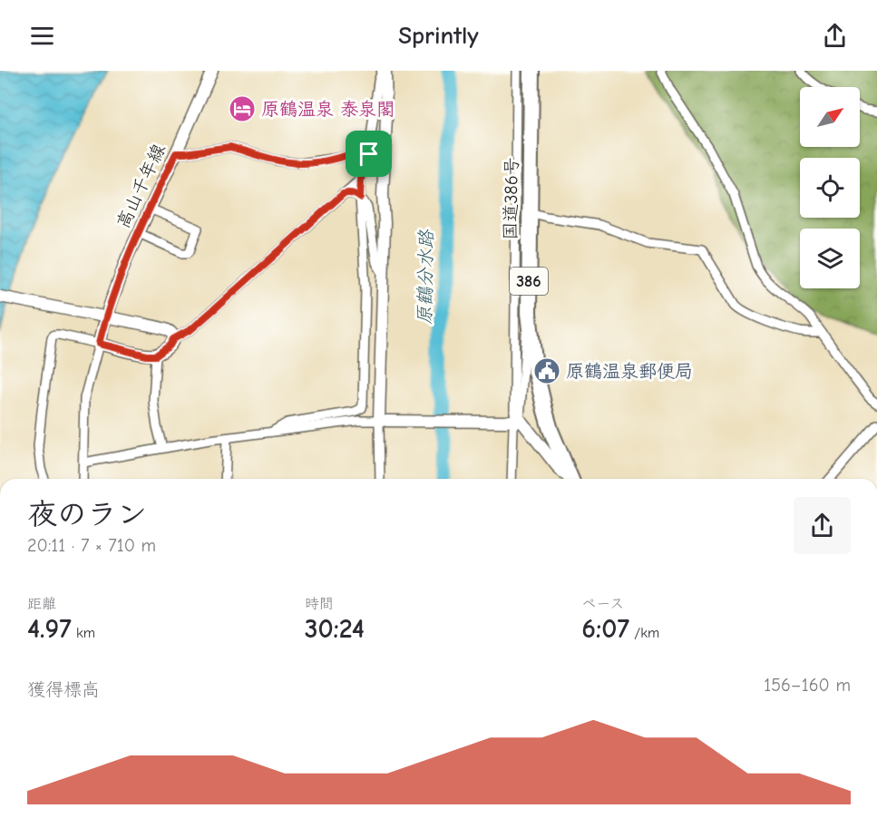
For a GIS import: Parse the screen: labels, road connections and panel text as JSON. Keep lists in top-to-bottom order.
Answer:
{
  "streets": {
    "highway": ["国道386号", "386"],
    "street": ["高山千年線"]
  },
  "water": ["原鶴分水路"],
  "places": {
    "hotel": ["原鶴温泉 泰泉閣"],
    "public building": ["原鶴温泉郵便局"]
  },
  "north": "top right",
  "page": {
    "header": "Sprintly",
    "heading": ["夜のラン", "20:11 · 7 × 710 m"],
    "stats": [
      ["距離", "4.97 km"],
      ["時間", "30:24"],
      ["ペース", "6:07 /km"]
    ],
    "chart": ["獲得標高", "156–160 m"]
  }
}
